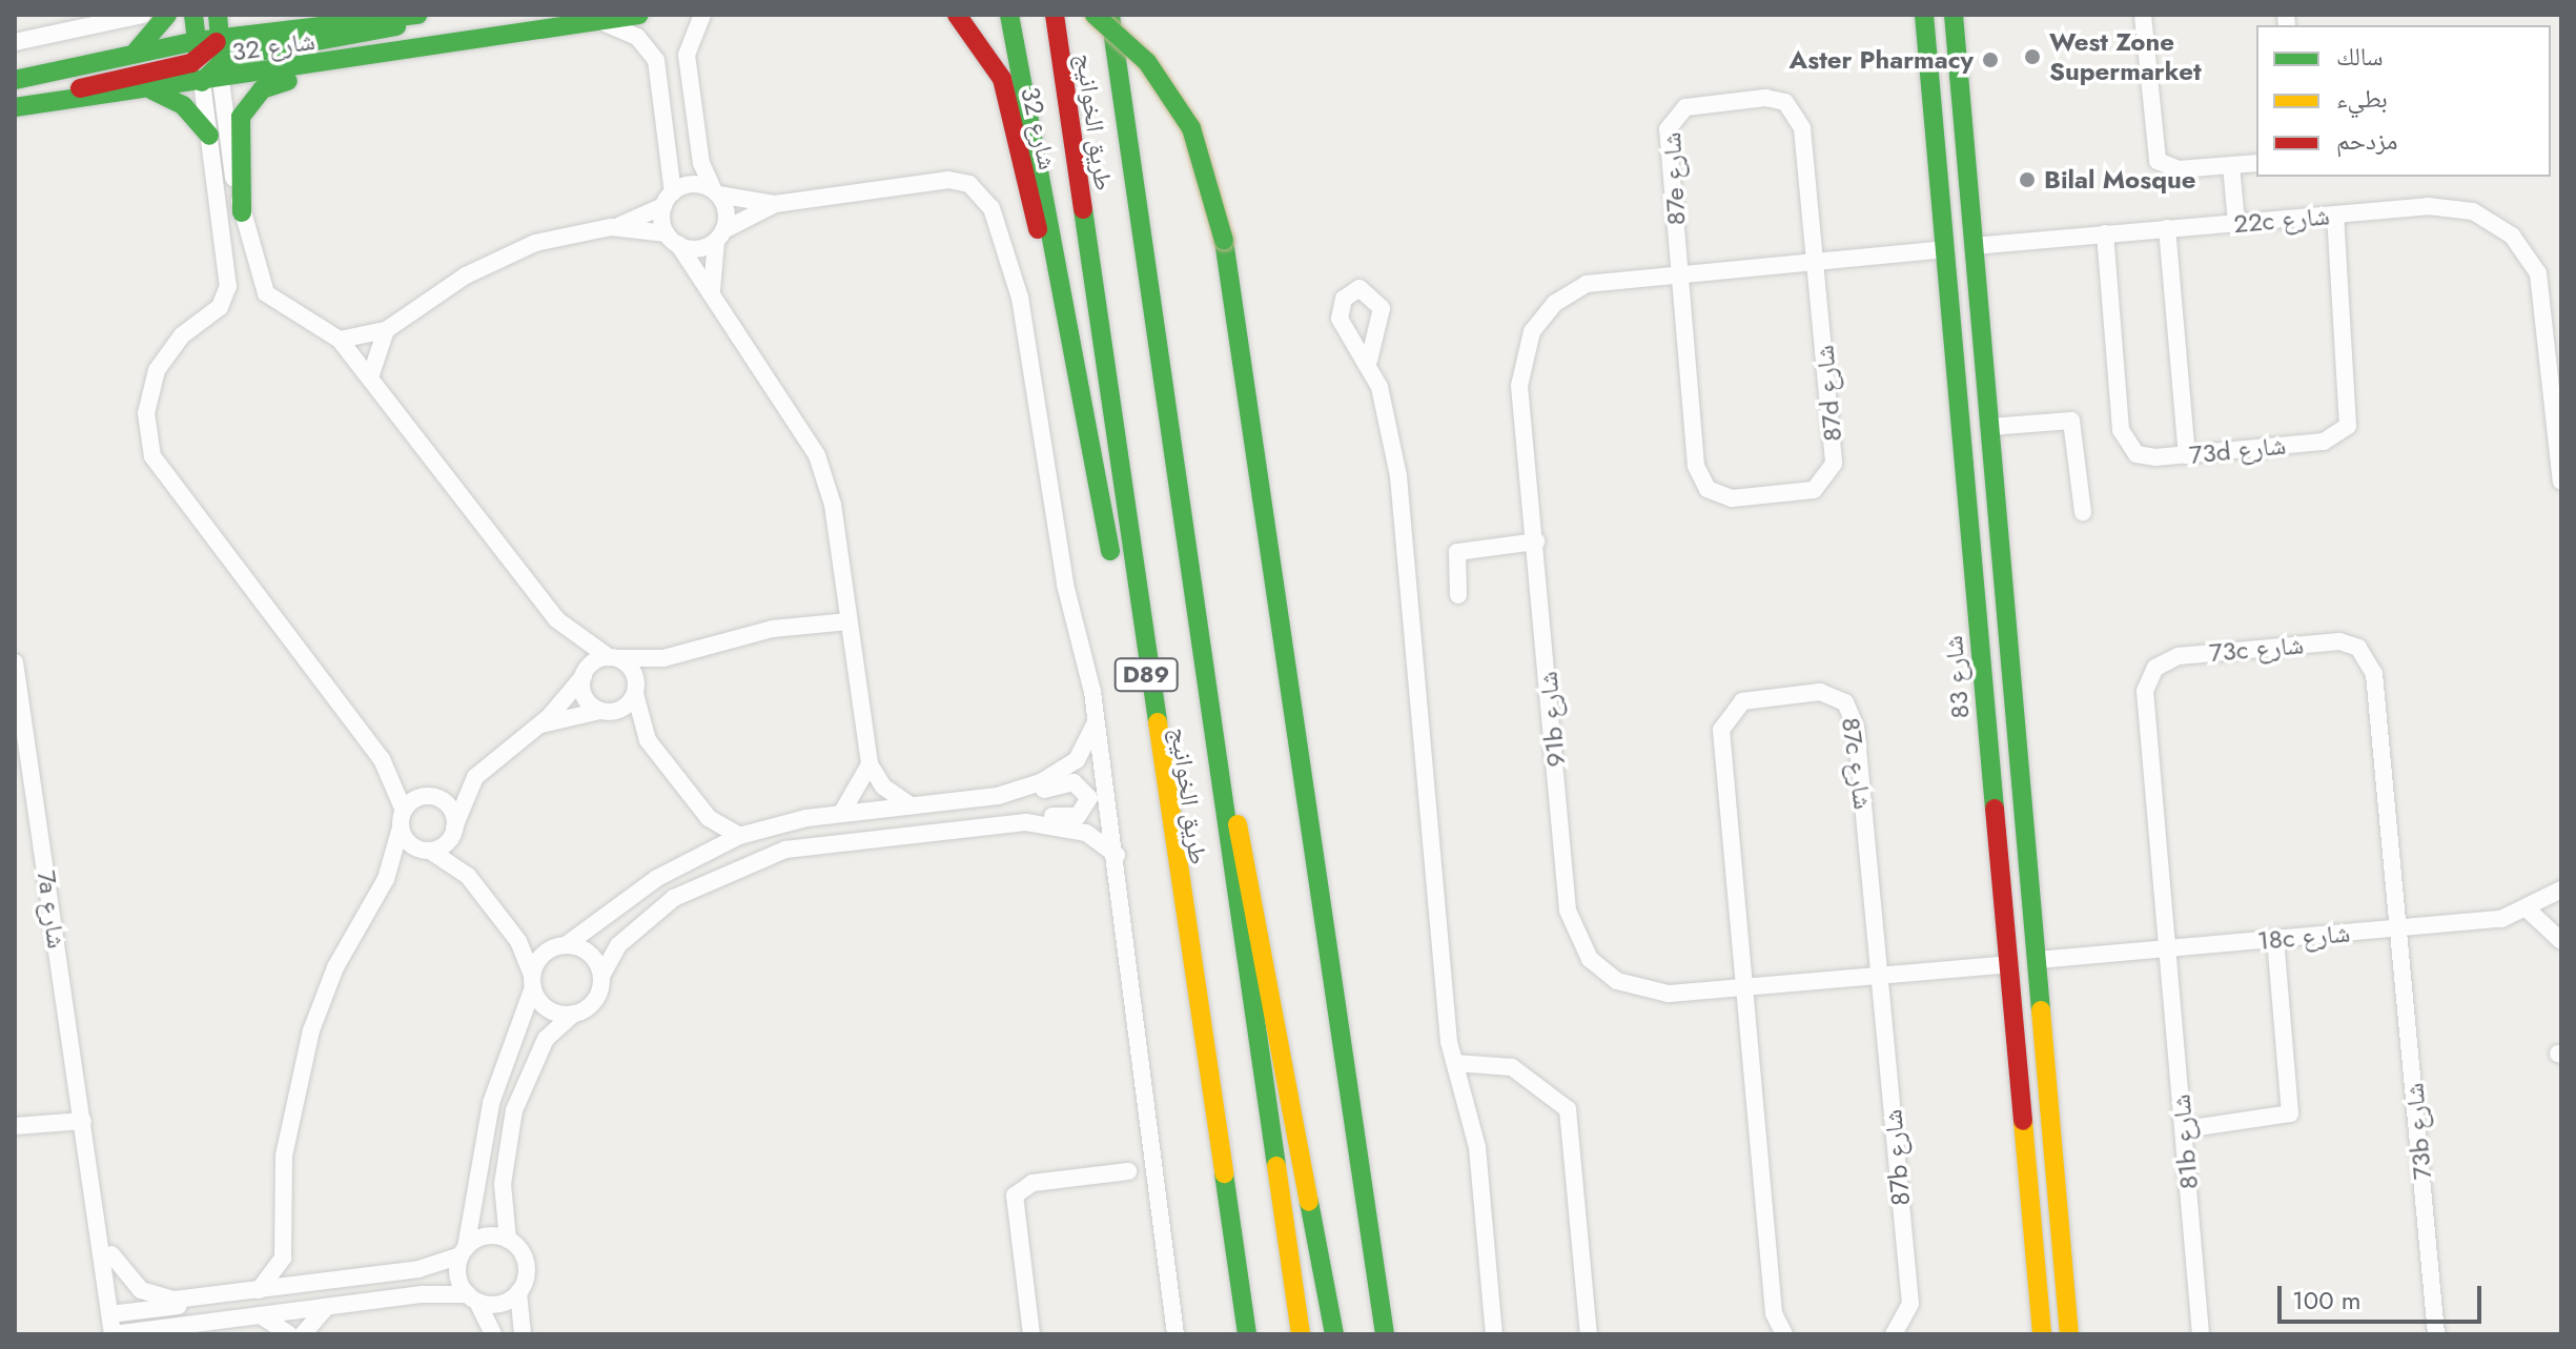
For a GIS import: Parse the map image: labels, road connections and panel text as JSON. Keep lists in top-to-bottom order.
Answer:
{
  "streets": {
    "main road": [
      "شارع 32",
      "طريق الخوانيج",
      "D89",
      "شارع 83"
    ],
    "street": [
      "87e شارع",
      "22c شارع",
      "87d شارع",
      "73d شارع",
      "73c شارع",
      "91b شارع",
      "87c شارع",
      "7a شارع",
      "18c شارع",
      "73b شارع",
      "81b شارع",
      "87b شارع"
    ]
  },
  "crossings": [
    ["87e شارع", "87d شارع"],
    ["87e شارع", "91b شارع"],
    ["22c شارع", "73d شارع"],
    ["87d شارع", "91b شارع"],
    ["73c شارع", "18c شارع"],
    ["73c شارع", "73b شارع"],
    ["73c شارع", "81b شارع"],
    ["91b شارع", "87c شارع"],
    ["87c شارع", "87b شارع"],
    ["18c شارع", "73b شارع"],
    ["18c شارع", "81b شارع"]
  ],
  "places": ["West Zone Supermarket", "Aster Pharmacy", "Bilal Mosque"],
  "legend": ["سالك", "بطيء", "مزدحم"],
  "scale_bar": "100 m"
}
